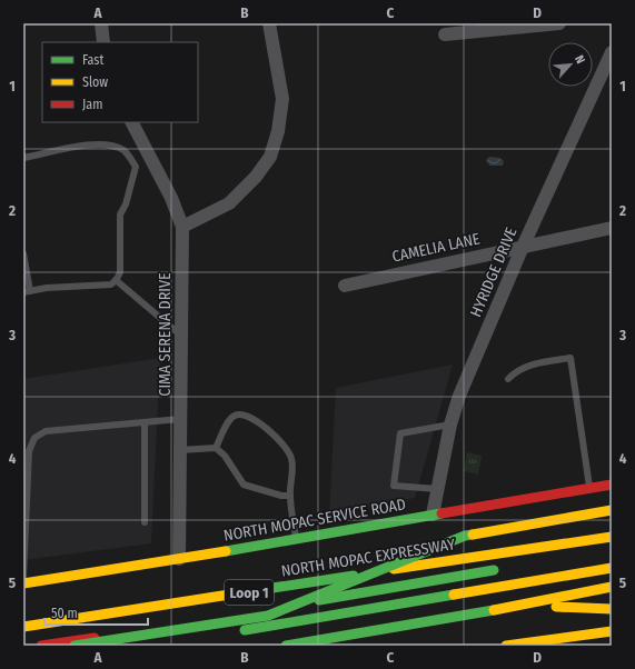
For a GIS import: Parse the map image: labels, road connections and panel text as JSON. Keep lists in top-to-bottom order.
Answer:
{
  "streets": {
    "main road": ["NORTH MOPAC SERVICE ROAD", "NORTH MOPAC EXPRESSWAY", "Loop 1"],
    "street": ["CAMELIA LANE", "HYRIDGE DRIVE", "CIMA SERENA DRIVE"]
  },
  "crossings": [
    ["CAMELIA LANE", "HYRIDGE DRIVE"],
    ["HYRIDGE DRIVE", "NORTH MOPAC SERVICE ROAD"],
    ["CIMA SERENA DRIVE", "NORTH MOPAC SERVICE ROAD"]
  ],
  "legend": ["Fast", "Slow", "Jam"],
  "scale_bar": "50 m",
  "north": "top right",
  "grid": {
    "columns": [
      "A",
      "B",
      "C",
      "D"
    ],
    "rows": [
      "1",
      "2",
      "3",
      "4",
      "5"
    ]
  }
}
